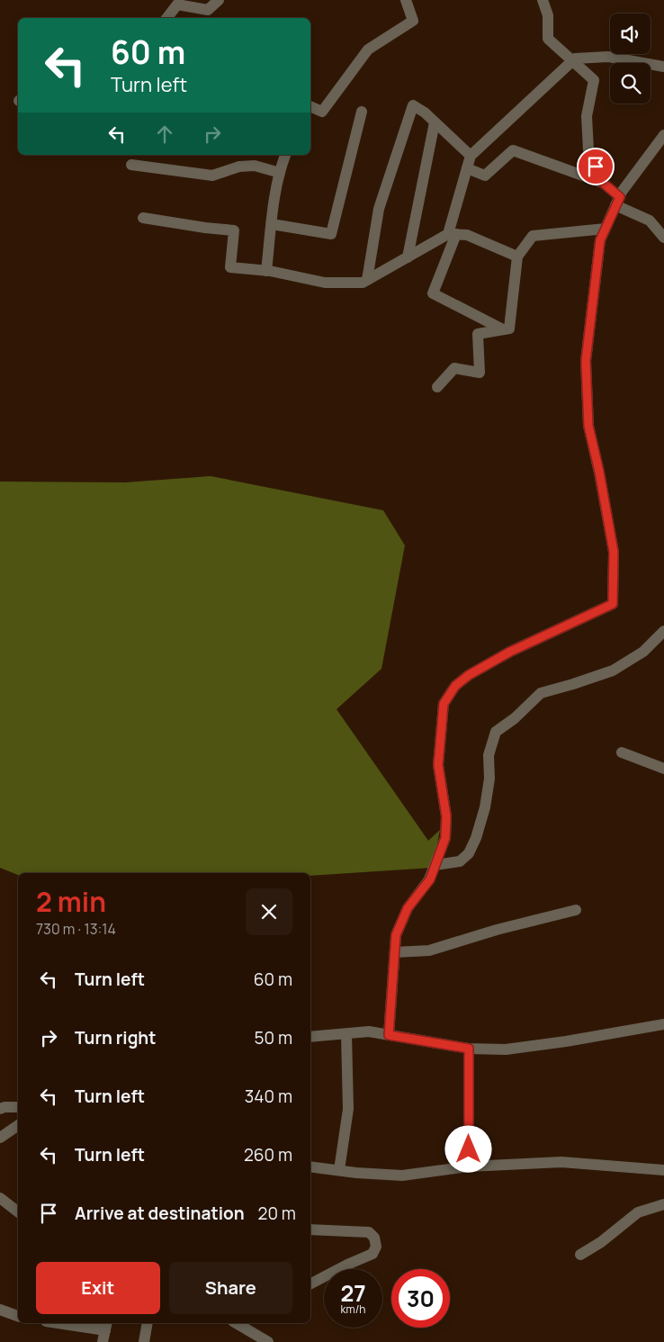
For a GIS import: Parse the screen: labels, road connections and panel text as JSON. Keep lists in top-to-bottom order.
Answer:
{
  "page": {
    "turn": ["60 m", "Turn left"],
    "heading": ["2 min", "730 m · 13:14"],
    "list": [
      {
        "name": "Turn left",
        "value": "60 m"
      },
      {
        "name": "Turn right",
        "value": "50 m"
      },
      {
        "name": "Turn left",
        "value": "340 m"
      },
      {
        "name": "Turn left",
        "value": "260 m"
      },
      {
        "name": "Arrive at destination",
        "value": "20 m"
      }
    ],
    "buttons": ["Exit", "Share"],
    "speed": "27 km/h",
    "limit": "30"
  }
}
